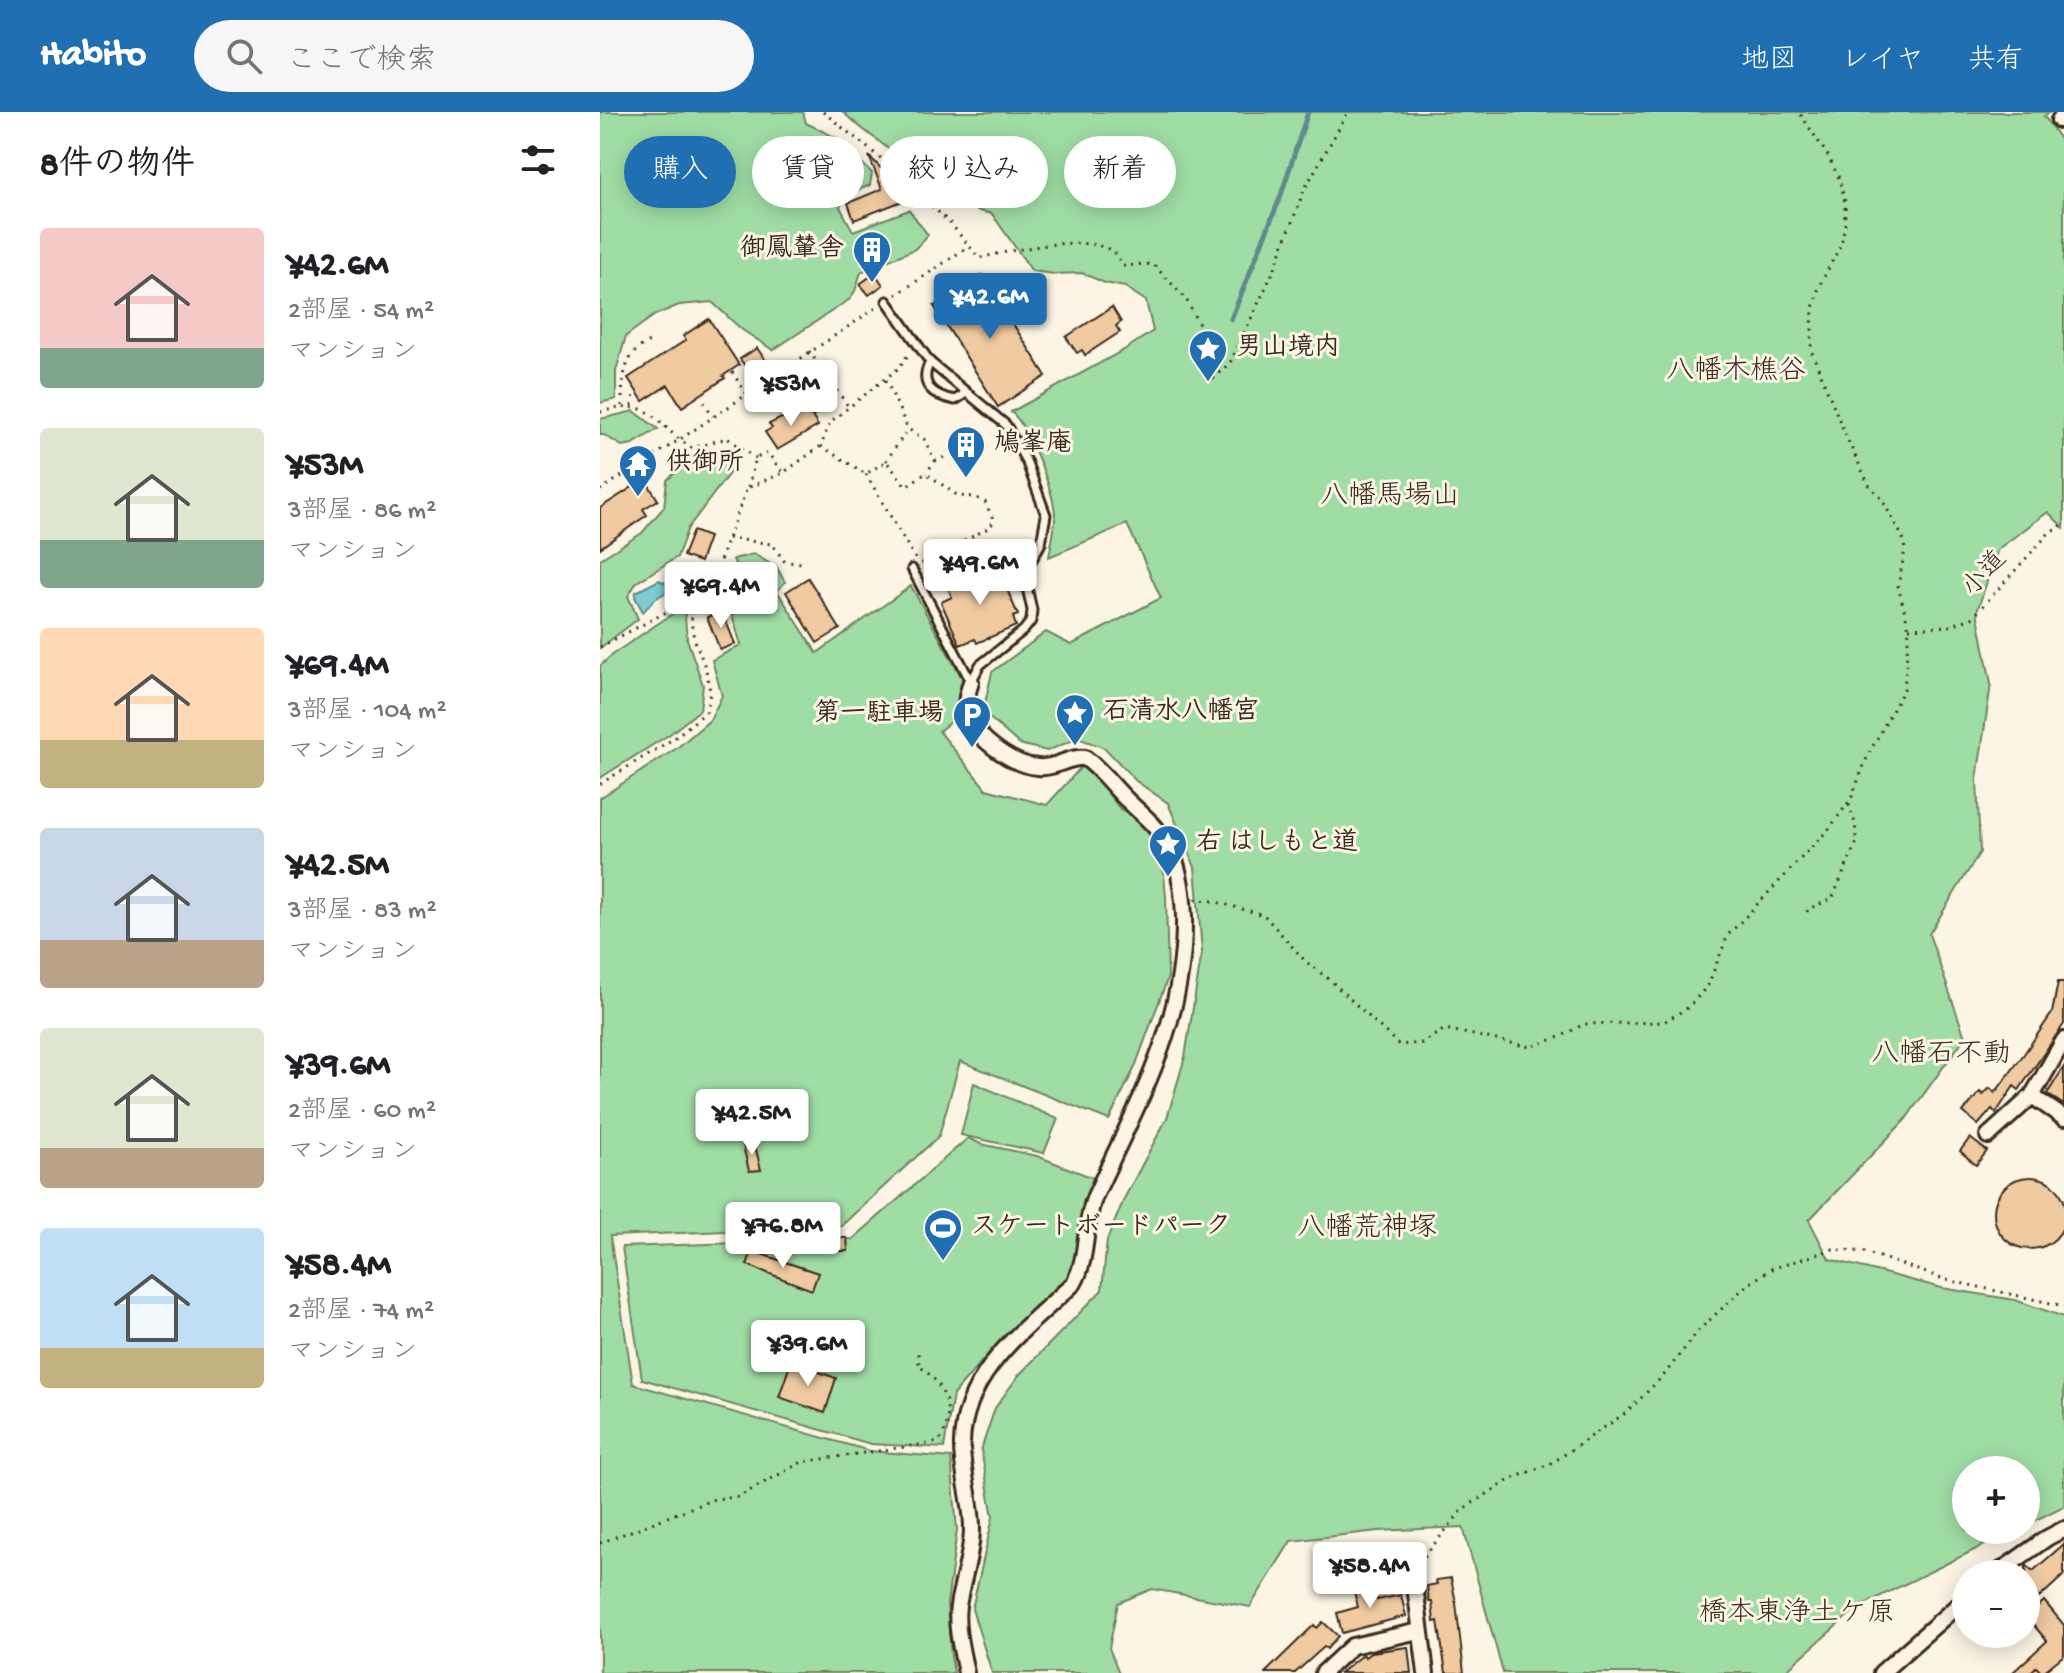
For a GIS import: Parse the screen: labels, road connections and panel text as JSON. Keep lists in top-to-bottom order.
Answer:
{
  "streets": {
    "path": ["小道"]
  },
  "districts": [
    "八幡木樵谷",
    "八幡馬場山",
    "八幡石不動",
    "八幡荒神塚",
    "橋本東浄土ケ原"
  ],
  "places": {
    "building": ["御鳳輦舎", "鳩峯庵"],
    "place": ["男山境内", "石清水八幡宮", "右 はしもと道"],
    "temple": ["供御所"],
    "parking": ["第一駐車場"],
    "sports": ["スケートボードパーク"]
  },
  "page": {
    "header": "Habito",
    "search": "ここで検索",
    "nav": ["地図", "レイヤ", "共有"],
    "heading": "8件の物件",
    "chip": [
      "購入",
      "賃貸",
      "絞り込み",
      "新着"
    ],
    "list": [
      {
        "name": "¥42.6M",
        "note": "2部屋 · 54 m² · マンション"
      },
      {
        "name": "¥53M",
        "note": "3部屋 · 86 m² · マンション"
      },
      {
        "name": "¥69.4M",
        "note": "3部屋 · 104 m² · マンション"
      },
      {
        "name": "¥42.5M",
        "note": "3部屋 · 83 m² · マンション"
      },
      {
        "name": "¥39.6M",
        "note": "2部屋 · 60 m² · マンション"
      },
      {
        "name": "¥58.4M",
        "note": "2部屋 · 74 m² · マンション"
      }
    ],
    "price": [
      "¥42.6M",
      "¥53M",
      "¥49.6M",
      "¥69.4M",
      "¥42.5M",
      "¥76.8M",
      "¥39.6M",
      "¥58.4M"
    ],
    "map_buttons": ["+", "−"]
  }
}
